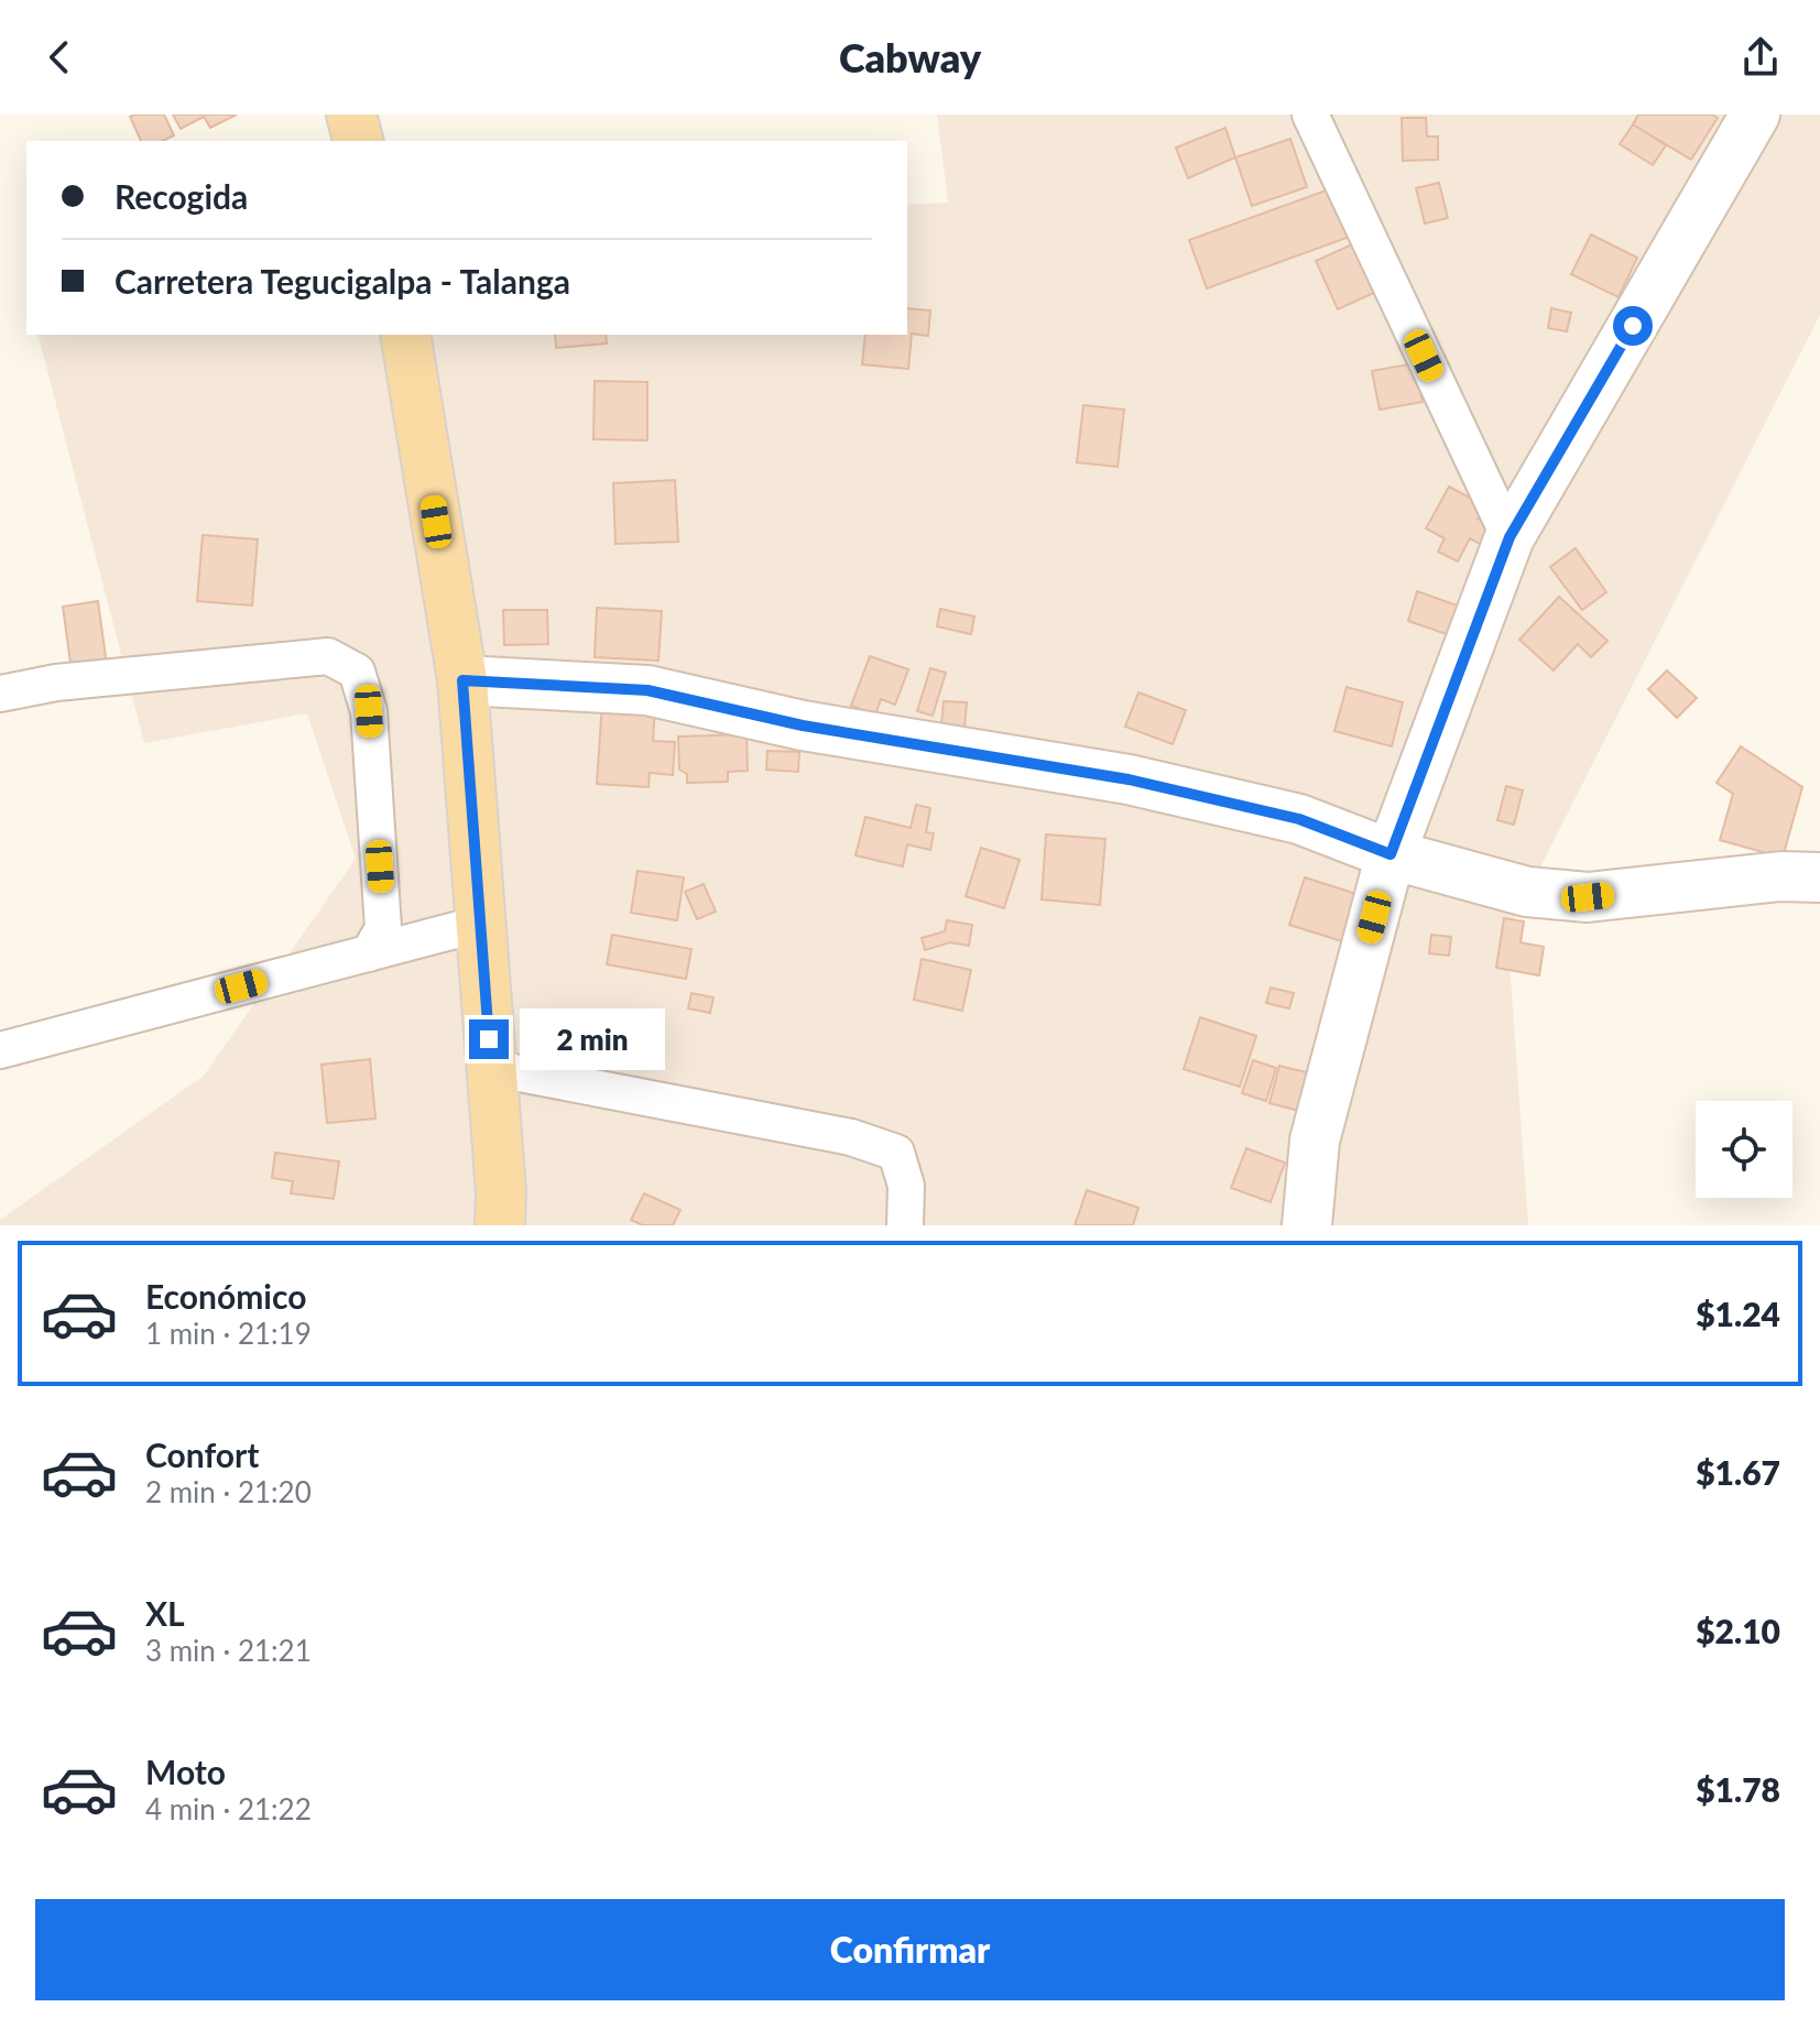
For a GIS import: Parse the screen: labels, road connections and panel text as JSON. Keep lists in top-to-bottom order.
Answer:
{
  "page": {
    "header": "Cabway",
    "banner": ["Recogida", "Carretera Tegucigalpa - Talanga"],
    "bubble": "2 min",
    "list": [
      {
        "name": "Económico",
        "note": "1 min · 21:19",
        "value": "$1.24"
      },
      {
        "name": "Confort",
        "note": "2 min · 21:20",
        "value": "$1.67"
      },
      {
        "name": "XL",
        "note": "3 min · 21:21",
        "value": "$2.10"
      },
      {
        "name": "Moto",
        "note": "4 min · 21:22",
        "value": "$1.78"
      }
    ],
    "buttons": "Confirmar"
  }
}
